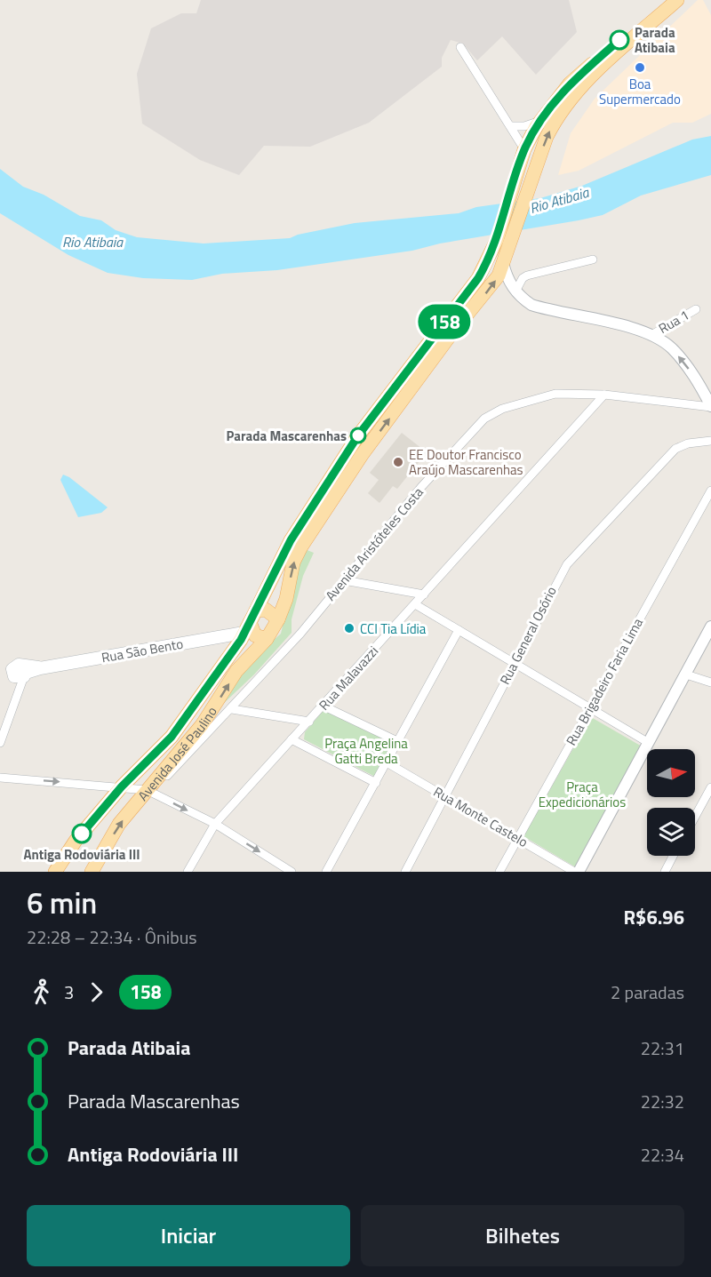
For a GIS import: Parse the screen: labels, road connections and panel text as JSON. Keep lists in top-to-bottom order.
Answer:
{
  "streets": {
    "main road": ["Rua São Bento", "Avenida José Paulino"],
    "street": [
      "Rua 1",
      "Avenida Aristóteles Costa",
      "Rua General Osório",
      "Rua Malavazzi",
      "Rua Brigadeiro Faria Lima",
      "Rua Monte Castelo"
    ]
  },
  "crossings": [
    ["Avenida Aristóteles Costa", "Rua Malavazzi"],
    ["Avenida Aristóteles Costa", "Avenida José Paulino"],
    ["Rua General Osório", "Rua Monte Castelo"],
    ["Rua São Bento", "Avenida José Paulino"],
    ["Rua Brigadeiro Faria Lima", "Rua Monte Castelo"]
  ],
  "water": ["Rio Atibaia"],
  "parks": ["Praça Angelina Gatti Breda", "Praça Expedicionários"],
  "places": [
    "Parada Atibaia",
    "Boa Supermercado",
    "Parada Mascarenhas",
    "EE Doutor Francisco Araújo Mascarenhas",
    "CCI Tia Lídia",
    "Antiga Rodoviária III"
  ],
  "lines": ["bus line 158"],
  "north": "right",
  "page": {
    "on_map": "158",
    "heading": ["6 min", "22:28 – 22:34 · Ônibus", "R$6.96"],
    "legs": ["3", "158", "2 paradas"],
    "list": [
      {
        "name": "Parada Atibaia",
        "value": "22:31"
      },
      {
        "name": "Parada Mascarenhas",
        "value": "22:32"
      },
      {
        "name": "Antiga Rodoviária III",
        "value": "22:34"
      }
    ],
    "buttons": ["Iniciar", "Bilhetes"]
  }
}
